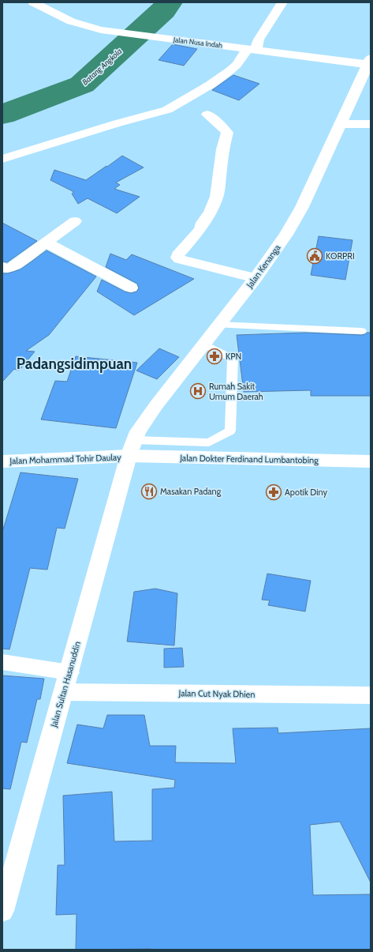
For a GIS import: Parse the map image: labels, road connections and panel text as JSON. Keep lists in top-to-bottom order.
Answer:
{
  "streets": {
    "street": [
      "Jalan Nusa Indah",
      "Jalan Kenanga",
      "Jalan Mohammad Tohir Daulay",
      "Jalan Dokter Ferdinand Lumbantobing",
      "Jalan Sultan Hasanuddin",
      "Jalan Cut Nyak Dhien"
    ]
  },
  "crossings": [
    ["Jalan Nusa Indah", "Jalan Kenanga"],
    ["Jalan Kenanga", "Jalan Mohammad Tohir Daulay"],
    ["Jalan Kenanga", "Jalan Dokter Ferdinand Lumbantobing"],
    ["Jalan Kenanga", "Jalan Sultan Hasanuddin"],
    ["Jalan Mohammad Tohir Daulay", "Jalan Dokter Ferdinand Lumbantobing"],
    ["Jalan Mohammad Tohir Daulay", "Jalan Sultan Hasanuddin"],
    ["Jalan Dokter Ferdinand Lumbantobing", "Jalan Sultan Hasanuddin"],
    ["Jalan Sultan Hasanuddin", "Jalan Cut Nyak Dhien"]
  ],
  "districts": ["Padangsidimpuan"],
  "water": ["Batang Angkola"],
  "places": {
    "public building": ["KORPRI"],
    "pharmacy": ["KPN", "Apotik Diny"],
    "hospital": ["Rumah Sakit Umum Daerah"],
    "restaurant": ["Masakan Padang"]
  }
}
